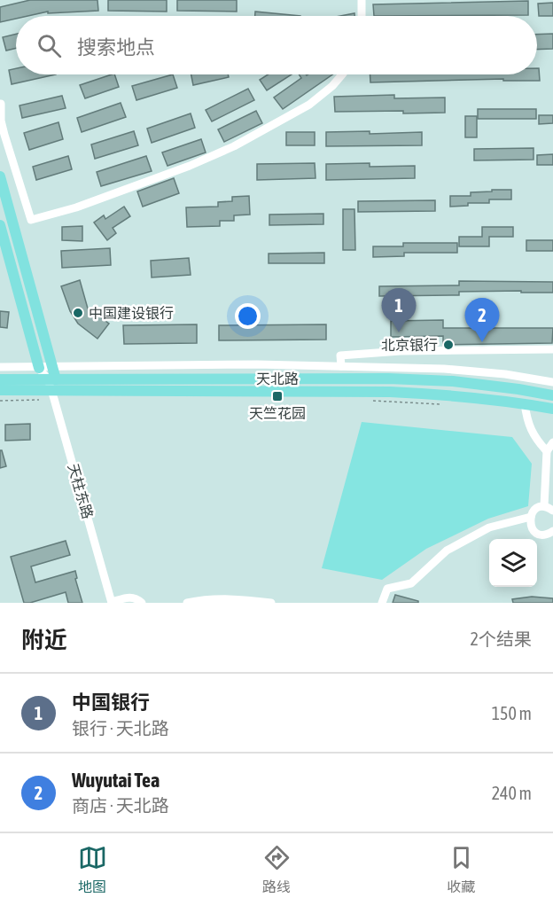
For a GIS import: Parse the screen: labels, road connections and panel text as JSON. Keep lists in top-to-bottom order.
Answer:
{
  "streets": {
    "main road": ["天北路", "天柱东路"]
  },
  "crossings": [
    ["天北路", "天柱东路"]
  ],
  "places": {
    "other": ["中国建设银行", "北京银行"],
    "transit": ["天竺花园"]
  },
  "page": {
    "search": "搜索地点",
    "pins": ["1", "2"],
    "heading": ["附近", "2个结果"],
    "list": [
      {
        "mark": "1",
        "name": "中国银行",
        "note": "银行 · 天北路",
        "value": "150 m"
      },
      {
        "mark": "2",
        "name": "Wuyutai Tea",
        "note": "商店 · 天北路",
        "value": "240 m"
      }
    ],
    "nav": ["地图", "路线", "收藏"]
  }
}
